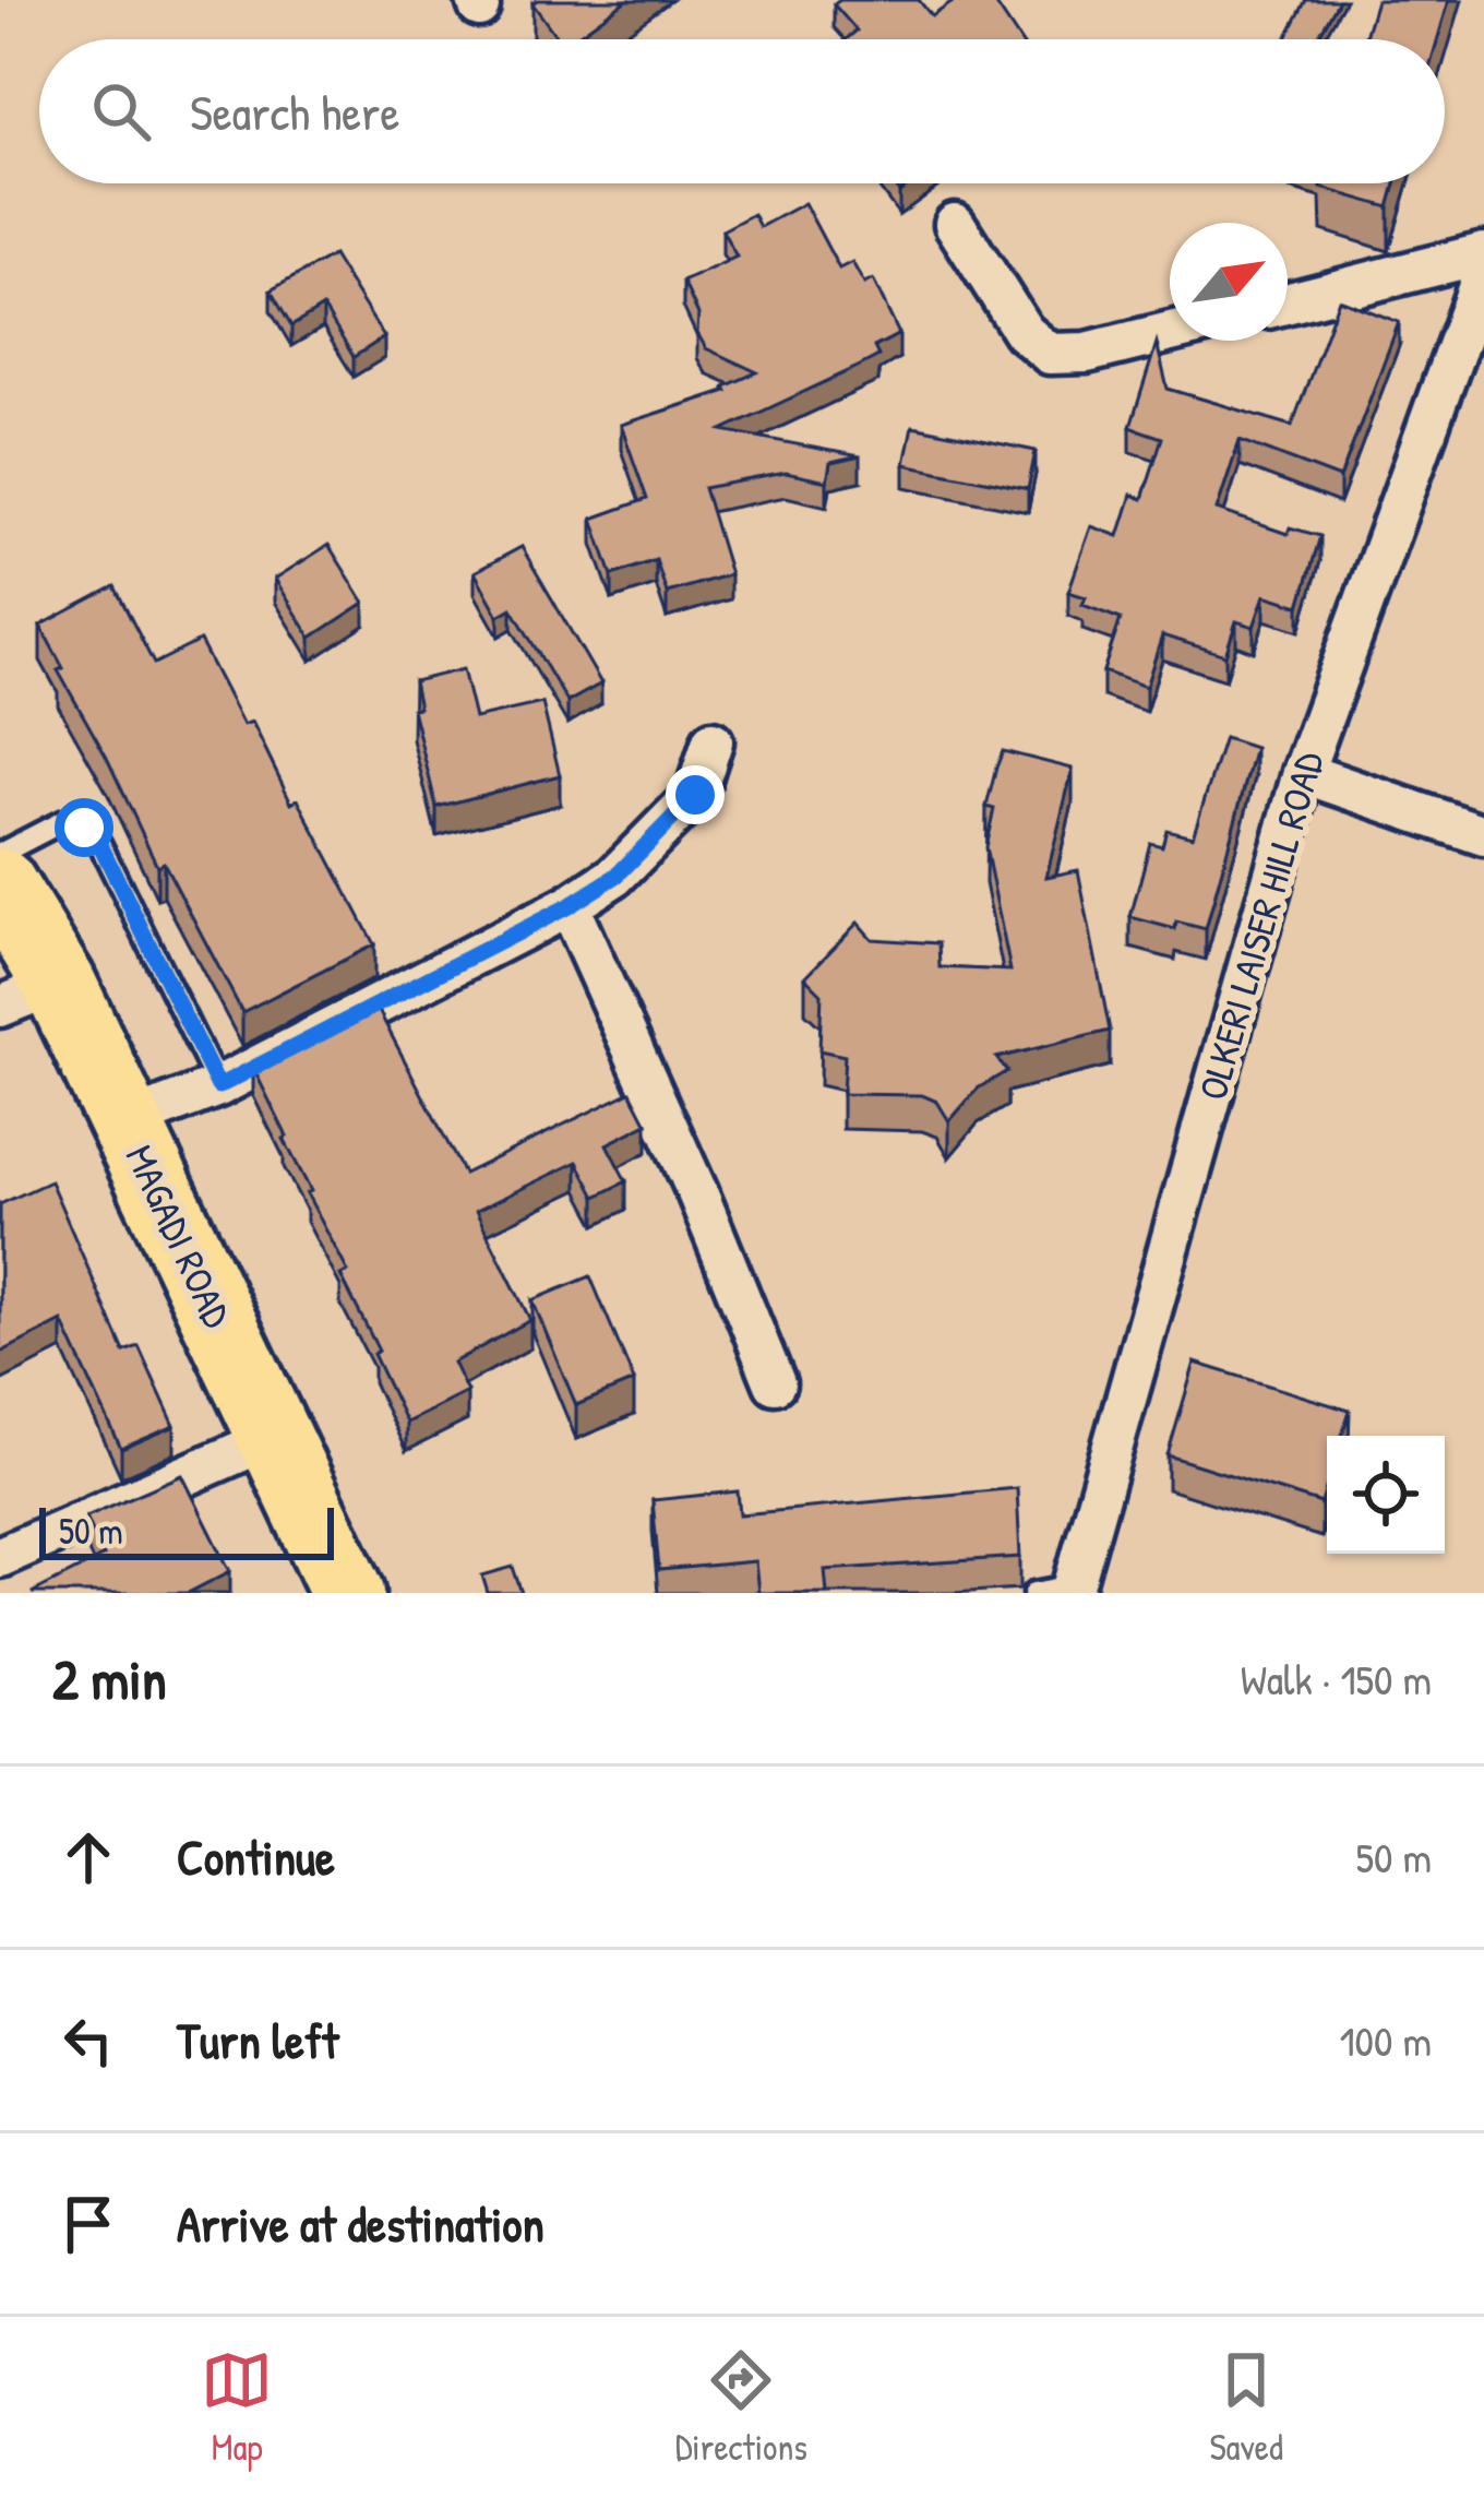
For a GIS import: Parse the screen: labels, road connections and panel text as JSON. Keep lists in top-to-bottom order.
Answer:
{
  "streets": {
    "highway": ["MAGADI ROAD"],
    "street": ["OLKERI LAISER HILL ROAD"]
  },
  "scale_bar": "50 m",
  "north": "top right",
  "page": {
    "search": "Search here",
    "scale": "50 m",
    "heading": ["2 min", "Walk · 150 m"],
    "list": [
      ["Continue", "50 m"],
      ["Turn left", "100 m"],
      "Arrive at destination"
    ],
    "nav": ["Map", "Directions", "Saved"]
  }
}
